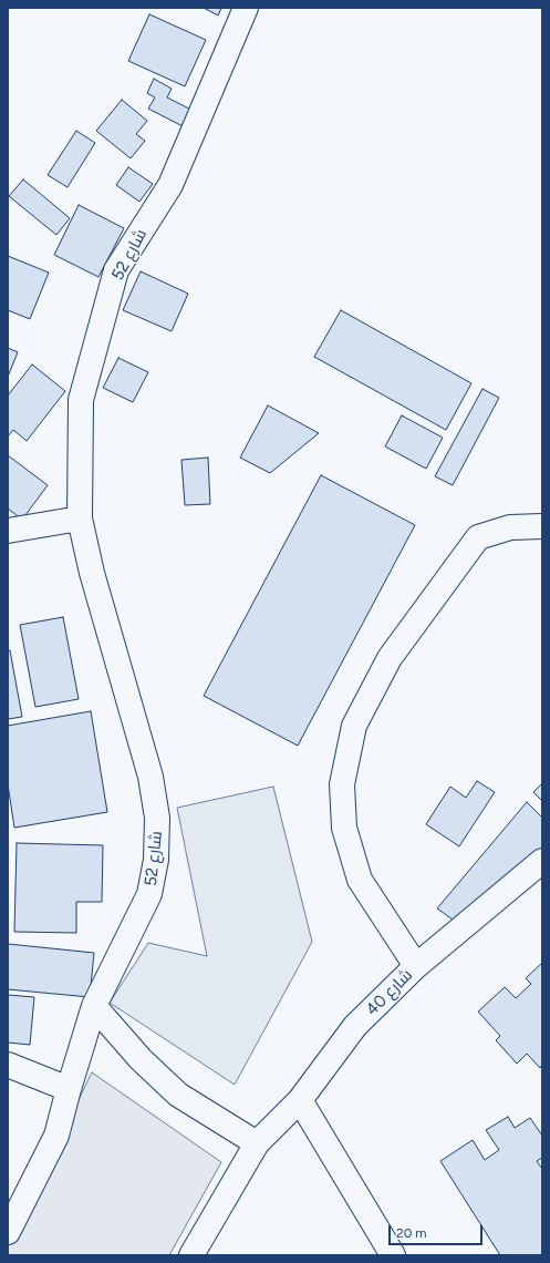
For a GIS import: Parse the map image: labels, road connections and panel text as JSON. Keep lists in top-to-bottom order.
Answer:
{
  "streets": {
    "street": ["شارع 52", "شارع 40"]
  },
  "scale_bar": "20 m"
}
